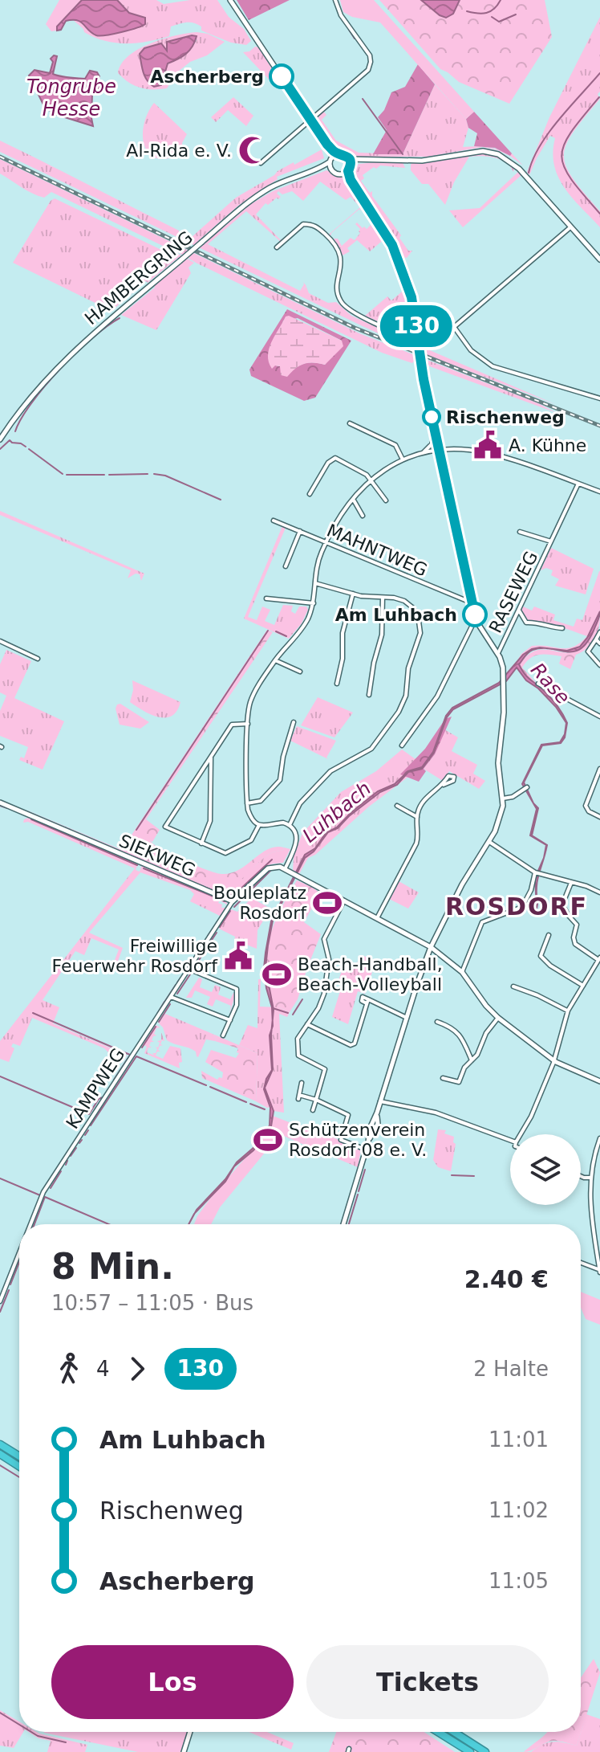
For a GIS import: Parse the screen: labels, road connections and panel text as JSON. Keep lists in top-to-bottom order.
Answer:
{
  "streets": {
    "street": [
      "HAMBERGRING",
      "MAHNTWEG",
      "RASEWEG",
      "SIEKWEG",
      "KAMPWEG"
    ]
  },
  "crossings": [
    ["SIEKWEG", "KAMPWEG"]
  ],
  "districts": ["ROSDORF"],
  "water": ["Tongrube Hesse", "Rase", "Luhbach"],
  "places": {
    "other": ["Ascherberg", "Rischenweg", "Am Luhbach"],
    "mosque": ["Al-Rida e. V."],
    "public building": ["A. Kühne", "Freiwillige Feuerwehr Rosdorf"],
    "sports": ["Bouleplatz Rosdorf", "Beach-Handball, Beach-Volleyball", "Schützenverein Rosdorf 08 e. V."]
  },
  "lines": ["bus line 130"],
  "page": {
    "on_map": "130",
    "heading": ["8 Min.", "10:57 – 11:05 · Bus", "2.40 €"],
    "legs": ["4", "130", "2 Halte"],
    "list": [
      {
        "name": "Am Luhbach",
        "value": "11:01"
      },
      {
        "name": "Rischenweg",
        "value": "11:02"
      },
      {
        "name": "Ascherberg",
        "value": "11:05"
      }
    ],
    "buttons": ["Los", "Tickets"]
  }
}
